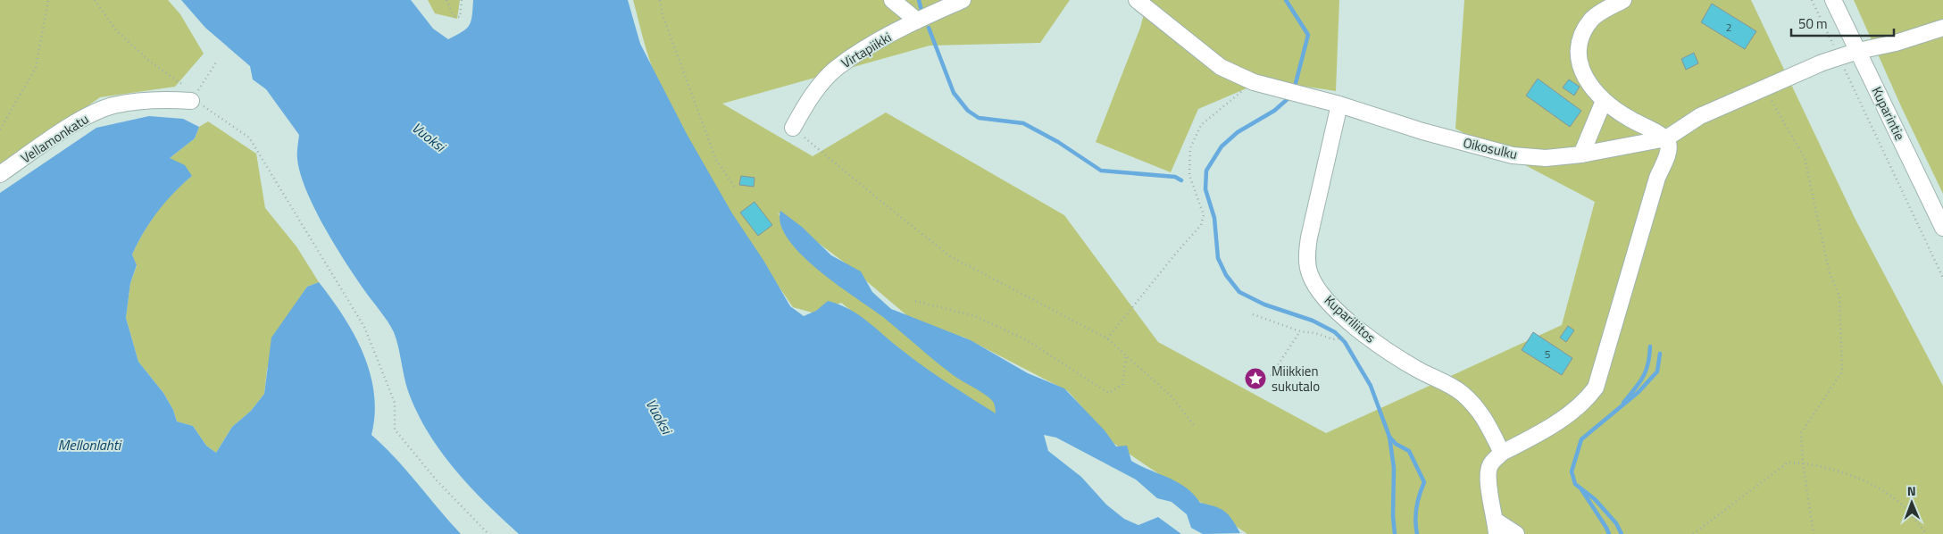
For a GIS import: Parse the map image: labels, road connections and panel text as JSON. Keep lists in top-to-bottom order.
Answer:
{
  "streets": {
    "street": [
      "Virtapiikki",
      "Kuparintie",
      "Vellamonkatu",
      "Oikosulku",
      "Kupariliitos"
    ]
  },
  "crossings": [
    ["Kuparintie", "Oikosulku"],
    ["Oikosulku", "Kupariliitos"]
  ],
  "water": ["Vuoksi", "Mellonlahti"],
  "places": {
    "place": ["Miikkien sukutalo"]
  },
  "house_numbers": ["2", "5"],
  "scale_bar": "50 m",
  "north": "top"
}
